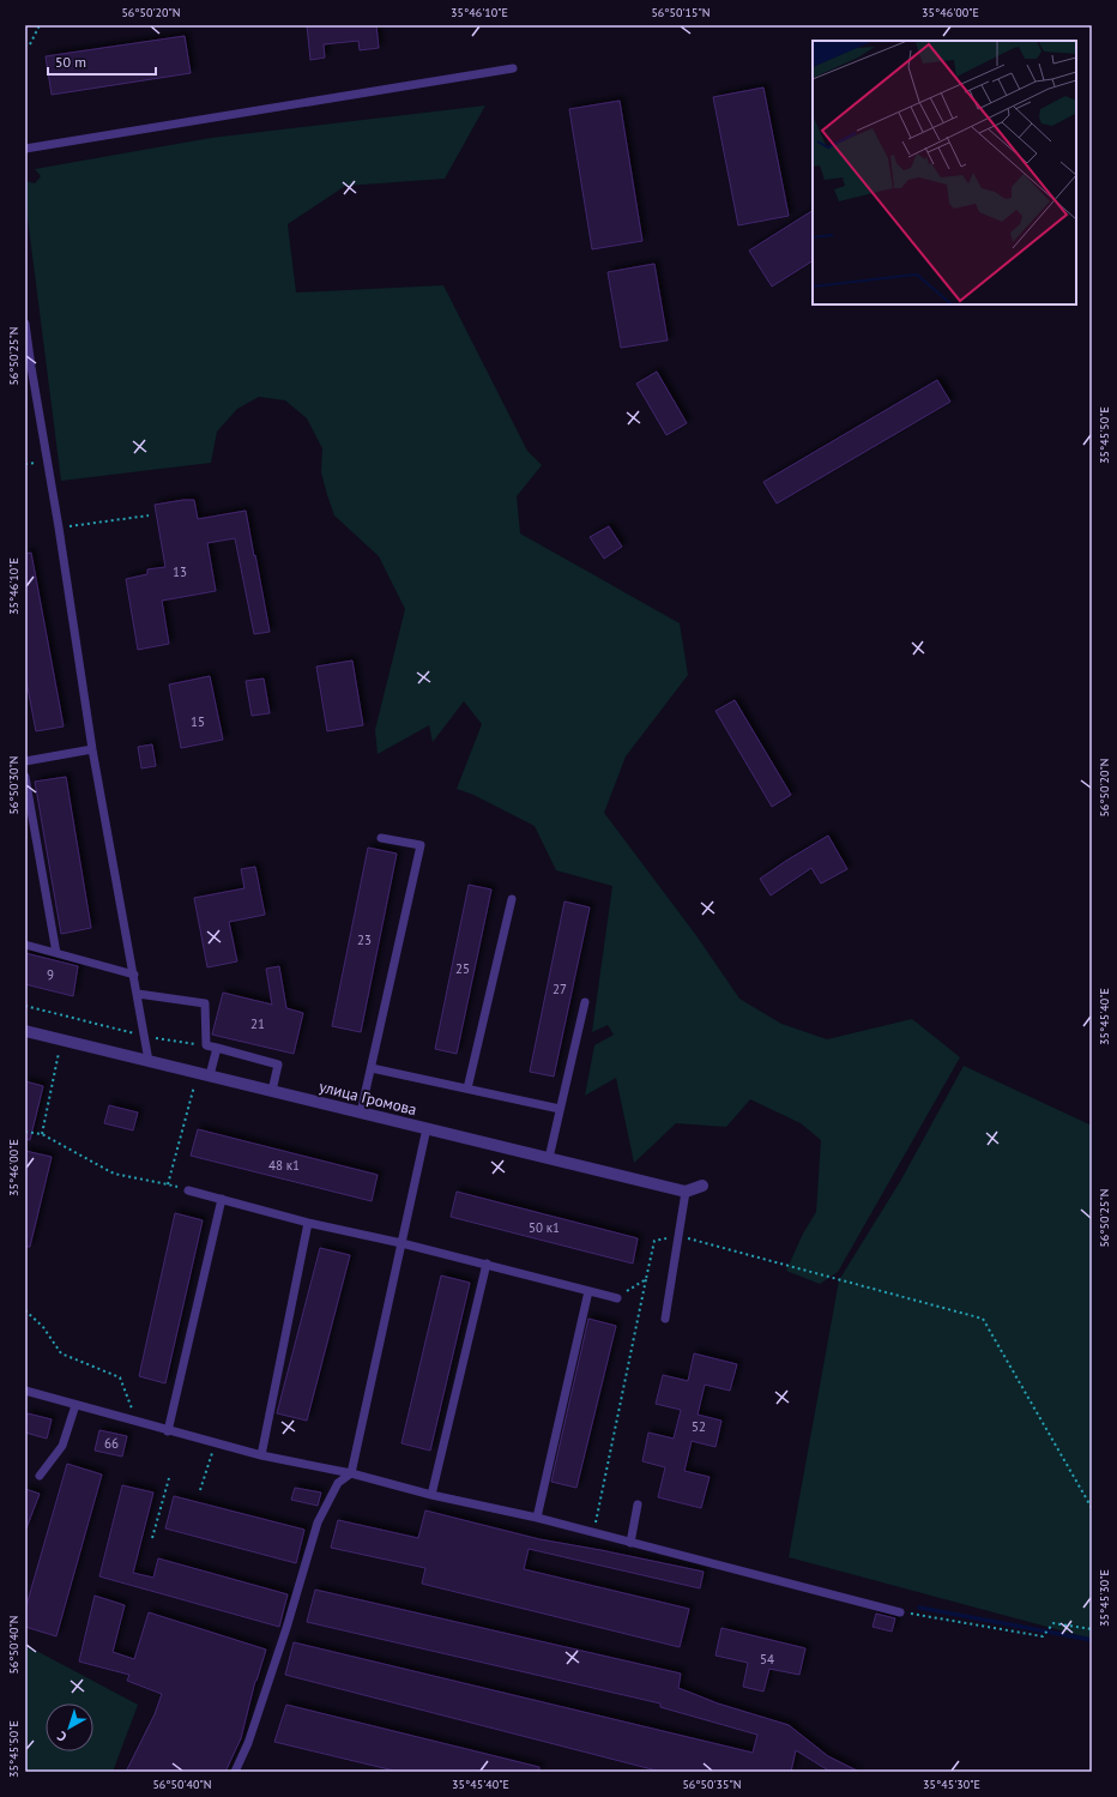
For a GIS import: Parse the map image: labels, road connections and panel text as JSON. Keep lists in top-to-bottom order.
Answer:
{
  "streets": {
    "street": ["улица Громова"]
  },
  "house_numbers": [
    "13",
    "15",
    "23",
    "25",
    "9",
    "27",
    "21",
    "48 к1",
    "50 к1",
    "52",
    "66",
    "54"
  ],
  "scale_bar": "50 m",
  "north": "bottom left",
  "coordinates": [
    "56°50'20\"N",
    "35°46'10\"E",
    "56°50'15\"N",
    "35°46'00\"E",
    "56°50'25\"N",
    "35°45'50\"E",
    "56°50'30\"N",
    "35°45'40\"E",
    "35°45'30\"E",
    "56°50'40\"N",
    "56°50'35\"N"
  ]
}
